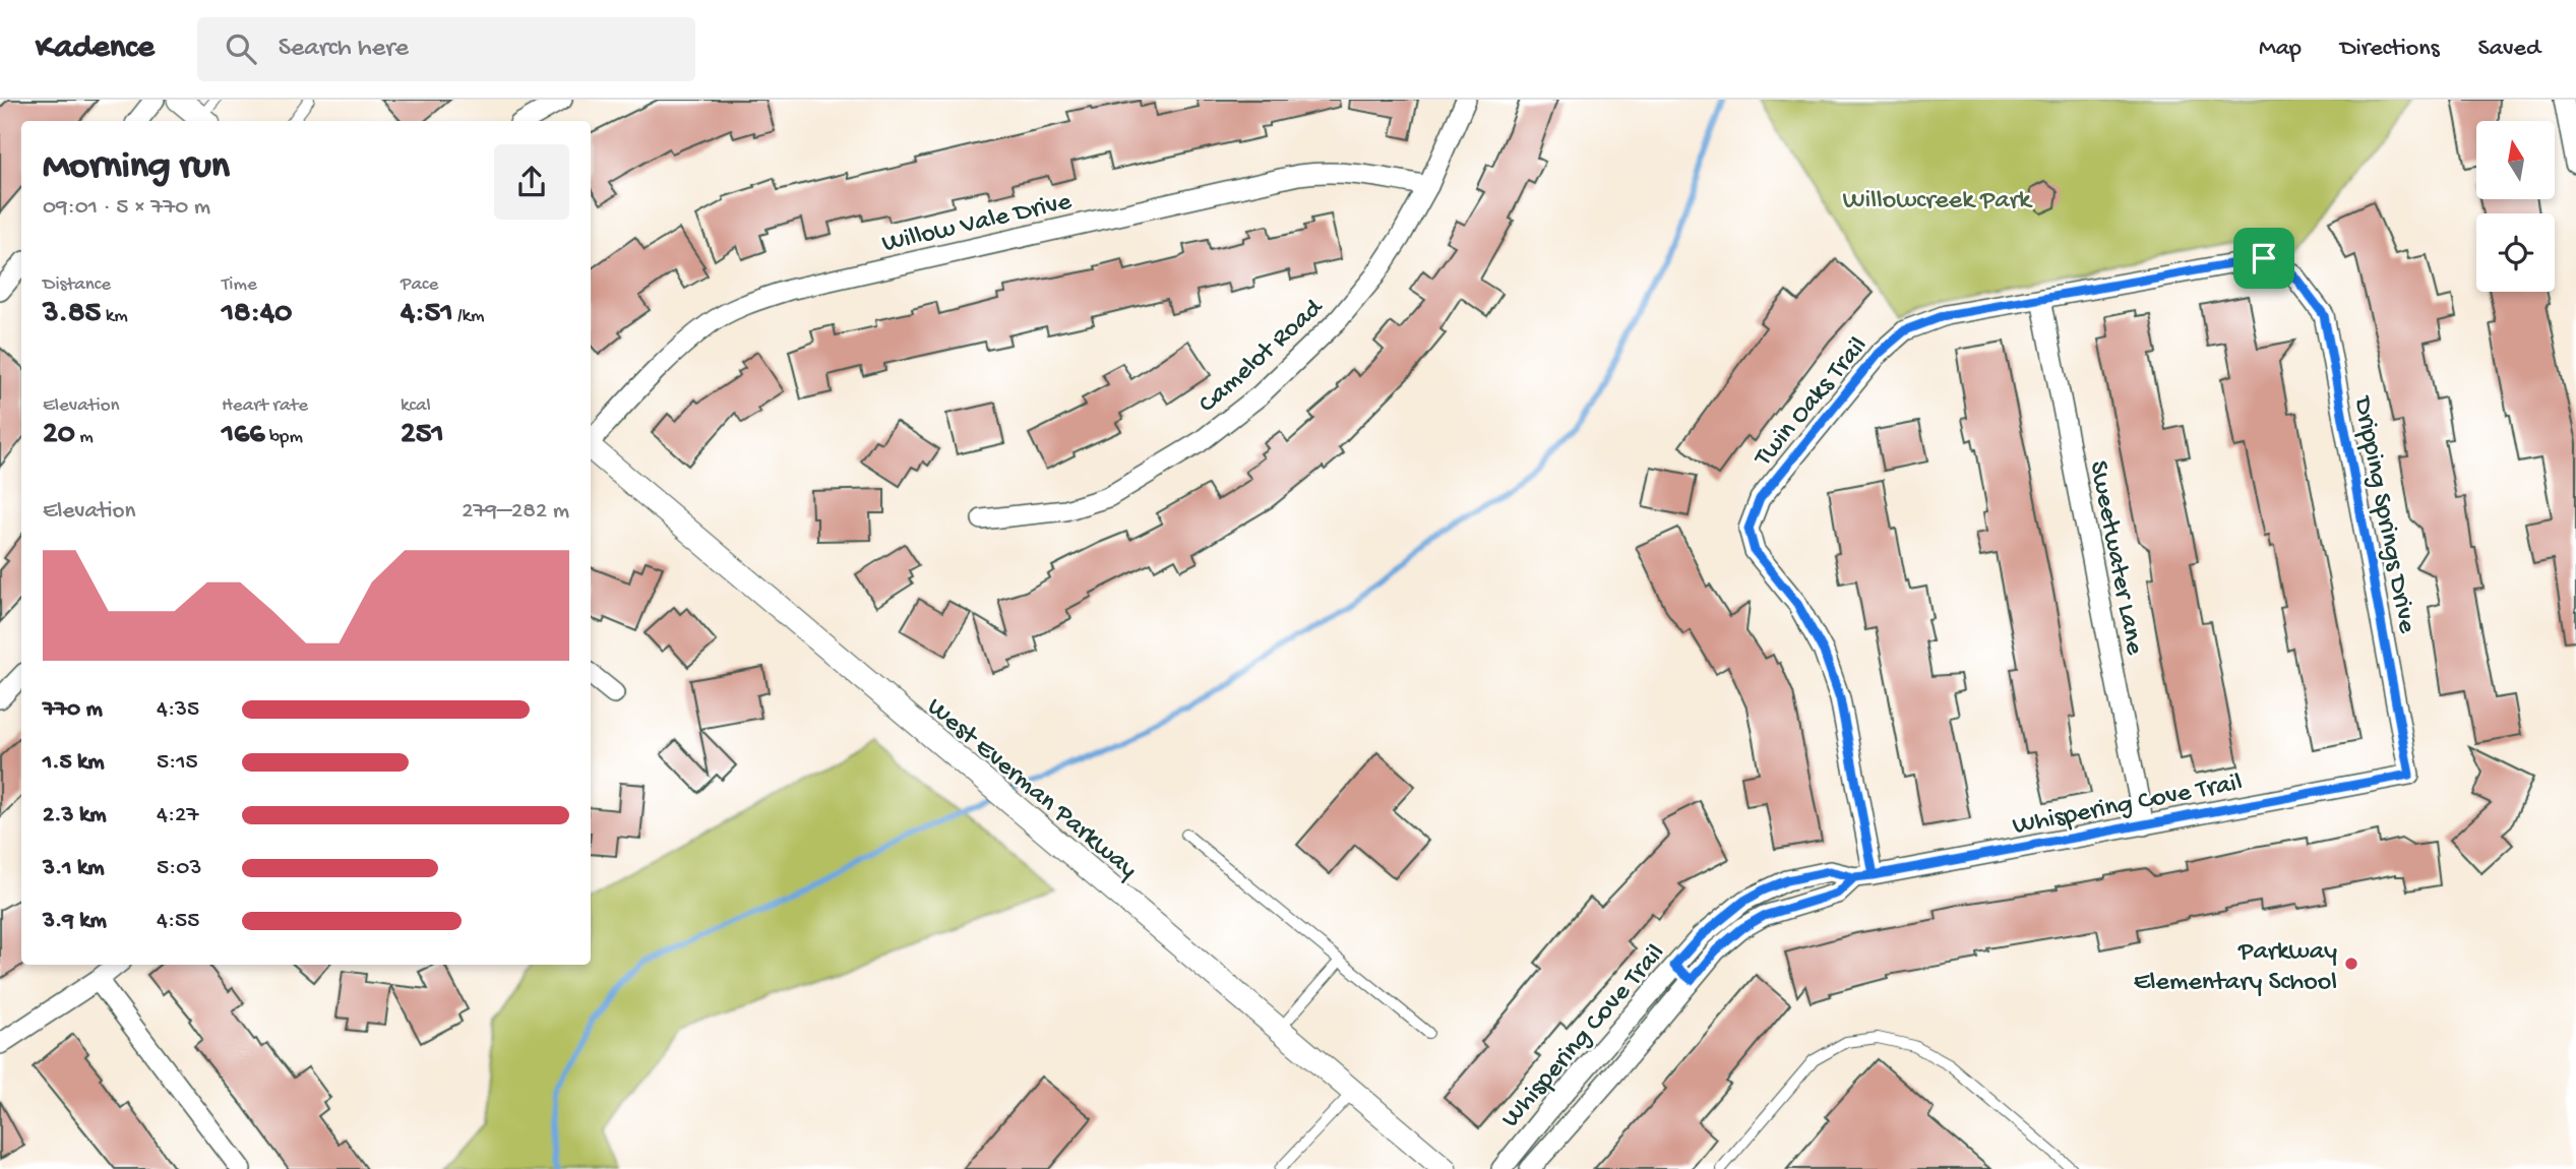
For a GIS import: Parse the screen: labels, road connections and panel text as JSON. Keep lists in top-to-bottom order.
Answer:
{
  "streets": {
    "street": [
      "Willow Vale Drive",
      "Camelot Road",
      "Twin Oaks Trail",
      "Dripping Springs Drive",
      "Sweetwater Lane",
      "West Everman Parkway",
      "Whispering Cove Trail"
    ]
  },
  "crossings": [
    ["Willow Vale Drive", "Camelot Road"],
    ["Twin Oaks Trail", "Dripping Springs Drive"],
    ["Twin Oaks Trail", "Sweetwater Lane"],
    ["Twin Oaks Trail", "Whispering Cove Trail"],
    ["Dripping Springs Drive", "Whispering Cove Trail"],
    ["Sweetwater Lane", "Whispering Cove Trail"]
  ],
  "parks": ["Willowcreek Park"],
  "places": ["Parkway Elementary School"],
  "north": "top",
  "page": {
    "header": "Kadence",
    "search": "Search here",
    "nav": ["Map", "Directions", "Saved"],
    "heading": ["Morning run", "09:01 · 5 × 770 m"],
    "stats": [
      ["Distance", "3.85 km"],
      ["Time", "18:40"],
      ["Pace", "4:51 /km"],
      ["Elevation", "20 m"],
      ["Heart rate", "166 bpm"],
      ["kcal", "251"]
    ],
    "chart": ["Elevation", "279–282 m"],
    "list": [
      {
        "name": "770 m",
        "note": "4:35"
      },
      {
        "name": "1.5 km",
        "note": "5:15"
      },
      {
        "name": "2.3 km",
        "note": "4:27"
      },
      {
        "name": "3.1 km",
        "note": "5:03"
      },
      {
        "name": "3.9 km",
        "note": "4:55"
      }
    ]
  }
}
